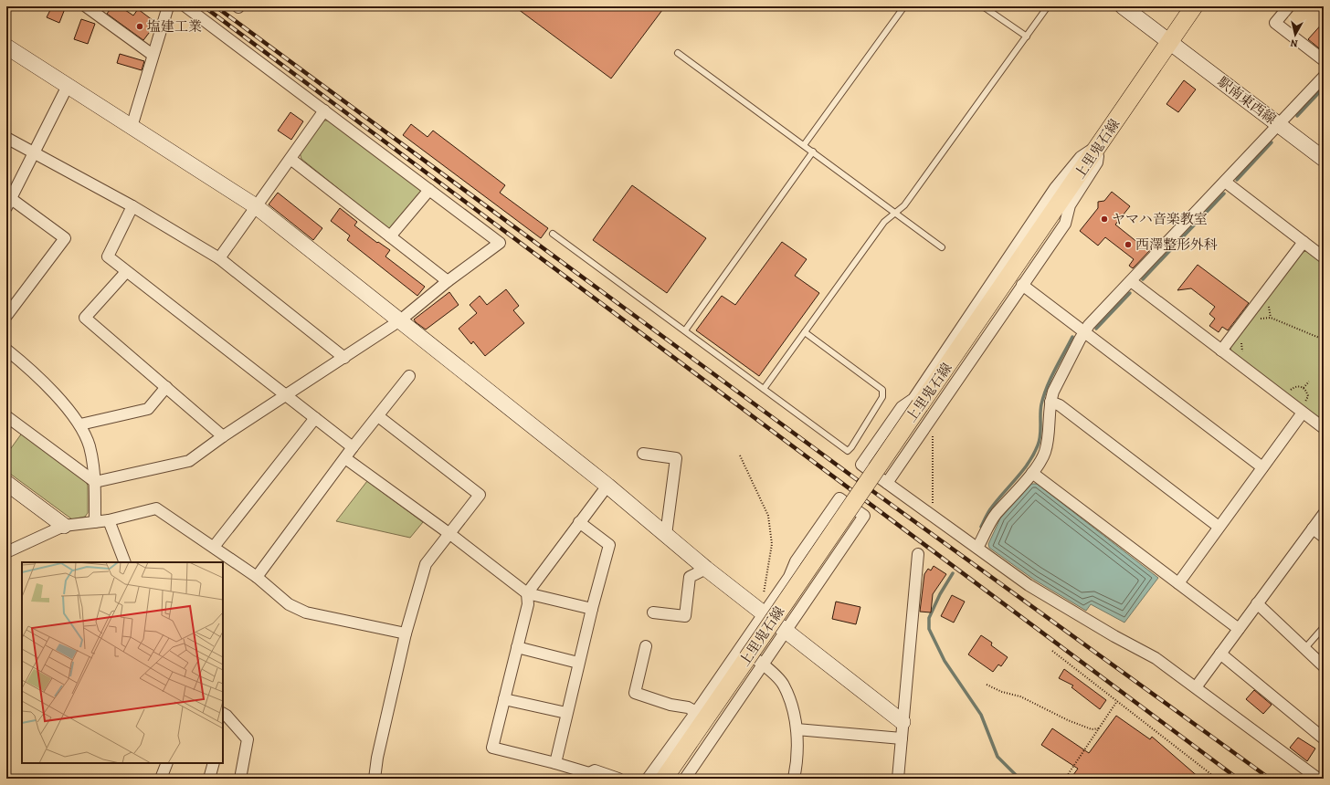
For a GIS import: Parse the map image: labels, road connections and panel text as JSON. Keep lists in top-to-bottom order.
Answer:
{
  "streets": {
    "main road": ["上里鬼石線"],
    "street": ["駅南東西線"]
  },
  "crossings": [
    ["駅南東西線", "上里鬼石線"]
  ],
  "places": ["塩建工業", "ヤマハ音楽教室", "西澤整形外科"],
  "north": "bottom"
}
